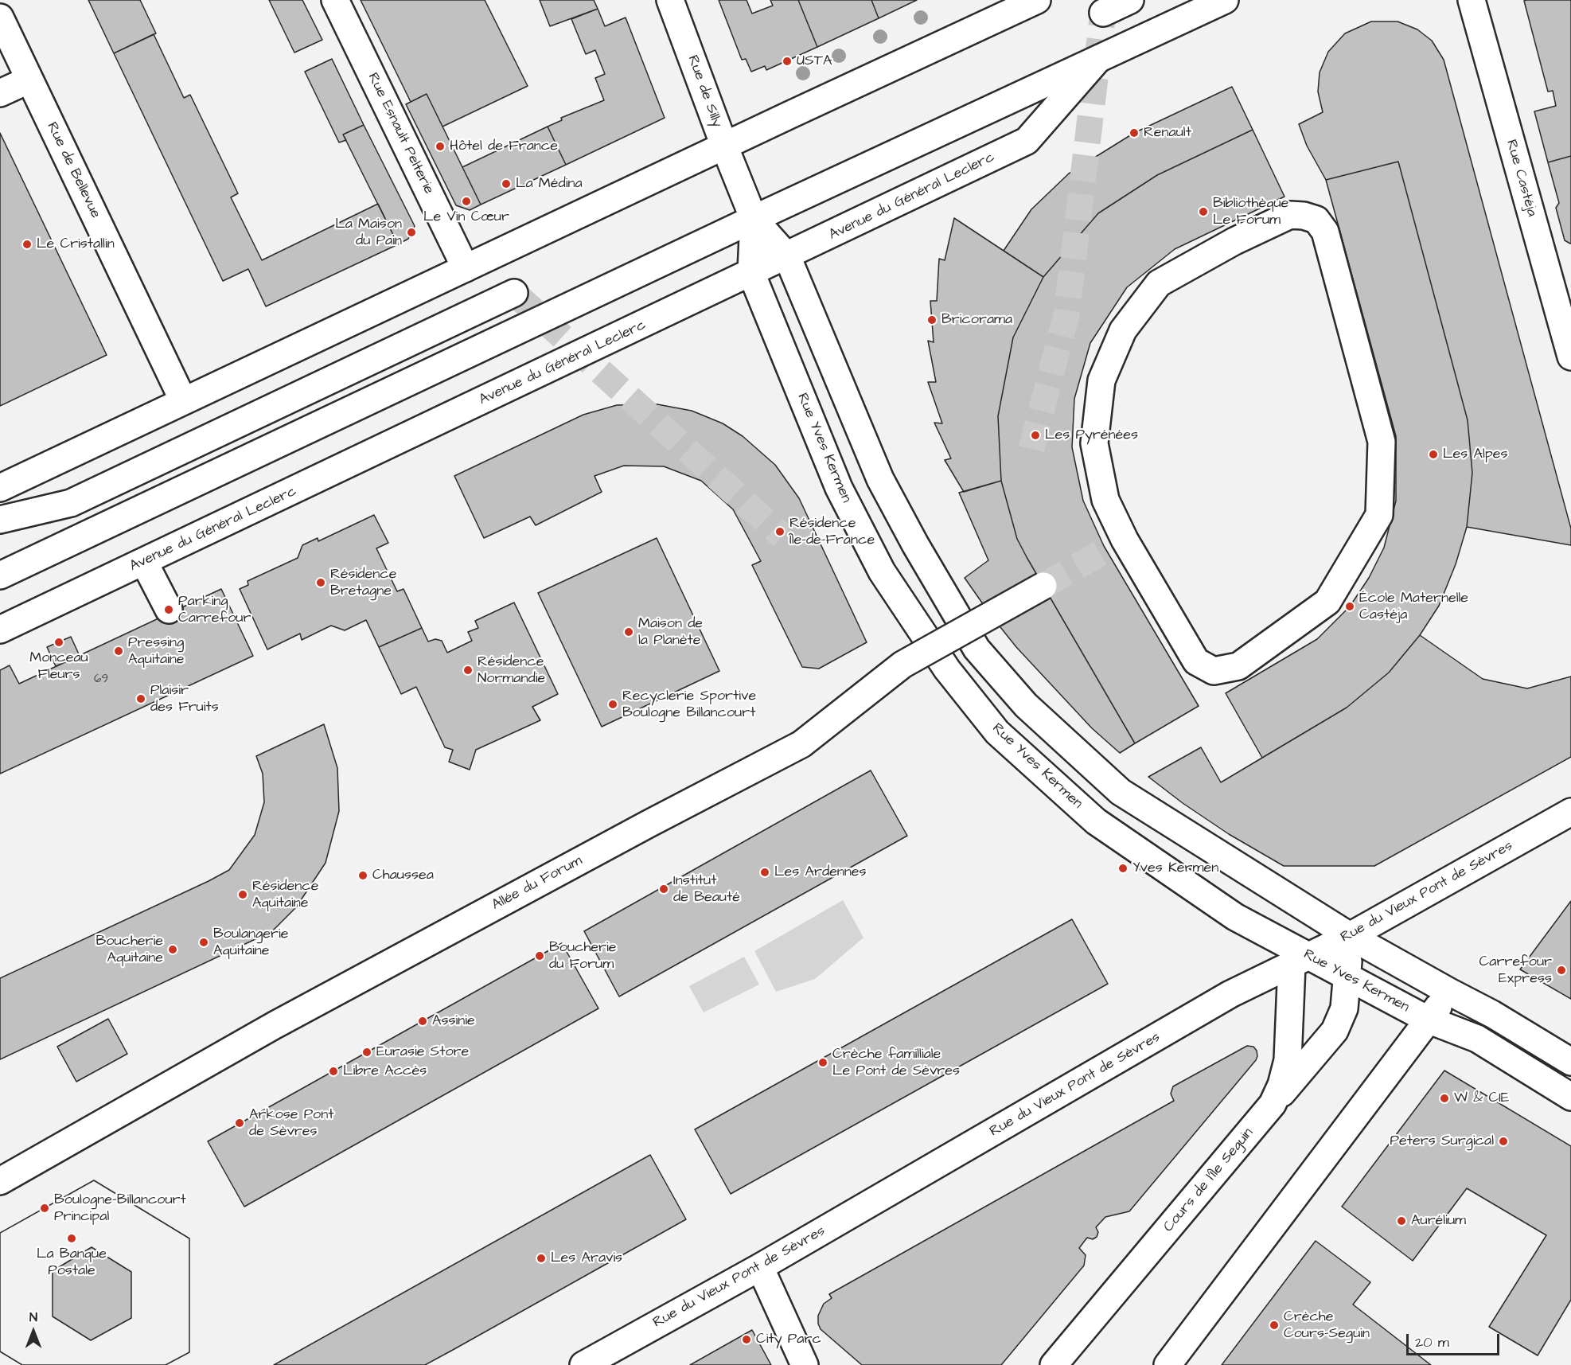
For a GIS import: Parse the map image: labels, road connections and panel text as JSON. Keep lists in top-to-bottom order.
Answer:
{
  "streets": {
    "street": [
      "Rue de Silly",
      "Rue Esnault Pelterie",
      "Rue de Bellevue",
      "Rue Castéja",
      "Avenue du Général Leclerc",
      "Rue Yves Kermen",
      "Allée du Forum",
      "Rue du Vieux Pont de Sèvres",
      "Cours de l'Île Seguin"
    ]
  },
  "crossings": [
    ["Rue de Silly", "Rue Yves Kermen"],
    ["Avenue du Général Leclerc", "Rue Yves Kermen"],
    ["Rue Yves Kermen", "Rue du Vieux Pont de Sèvres"],
    ["Rue Yves Kermen", "Cours de l'Île Seguin"],
    ["Rue du Vieux Pont de Sèvres", "Cours de l'Île Seguin"]
  ],
  "places": [
    "USTA",
    "Renault",
    "Hôtel de France",
    "La Médina",
    "Le Vin Cœur",
    "Bibliothèque Le Forum",
    "La Maison du Pain",
    "Le Cristallin",
    "Bricorama",
    "Les Pyrénées",
    "Les Alpes",
    "Résidence Île-de-France",
    "Résidence Bretagne",
    "École Maternelle Castéja",
    "Parking Carrefour",
    "Maison de la Planète",
    "Monceau Fleurs",
    "Pressing Aquitaine",
    "Résidence Normandie",
    "Plaisir des Fruits",
    "Recyclerie Sportive Boulogne Billancourt",
    "Yves Kermen",
    "Les Ardennes",
    "Chaussea",
    "Institut de Beauté",
    "Résidence Aquitaine",
    "Boulangerie Aquitaine",
    "Boucherie Aquitaine",
    "Boucherie du Forum",
    "Carrefour Express",
    "Assinie",
    "Eurasie Store",
    "Crèche familliale Le Pont de Sèvres",
    "Libre Accès",
    "W & CIE",
    "Arkose Pont de Sèvres",
    "Peters Surgical",
    "Boulogne-Billancourt Principal",
    "Aurélium",
    "La Banque Postale",
    "Les Aravis",
    "Crèche Cours-Seguin",
    "City Parc"
  ],
  "house_numbers": ["69"],
  "scale_bar": "20 m",
  "north": "top"
}
